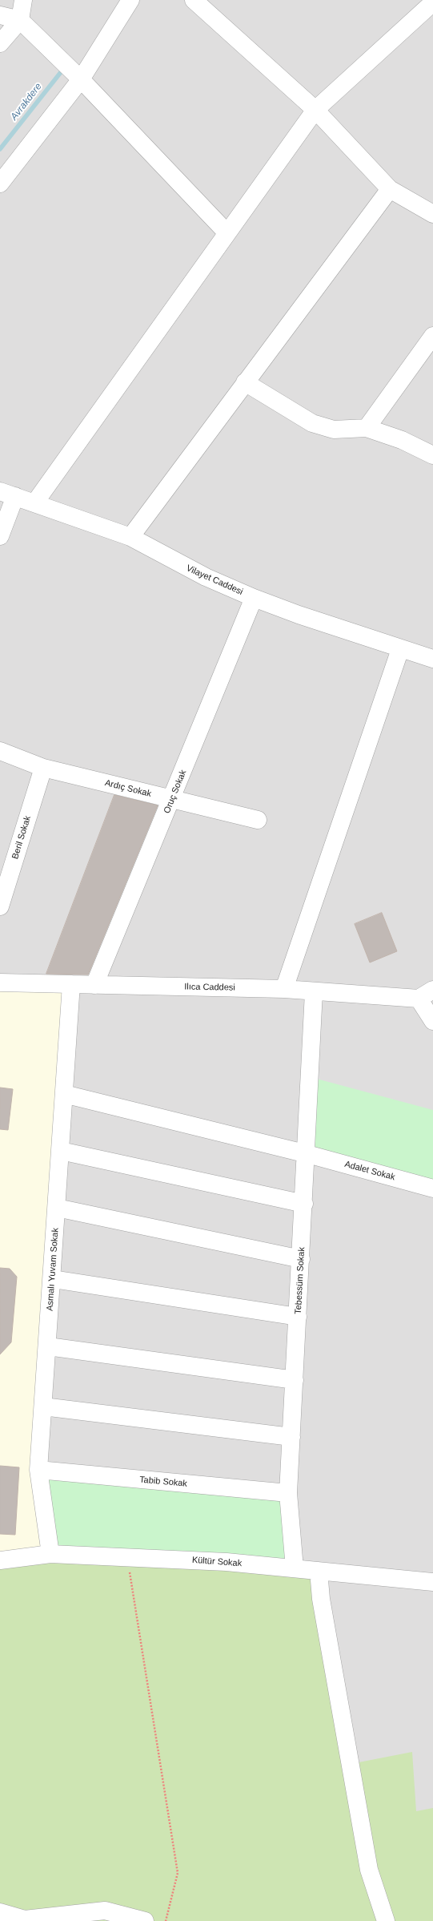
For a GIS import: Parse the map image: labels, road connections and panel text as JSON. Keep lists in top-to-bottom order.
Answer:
{
  "streets": {
    "street": [
      "Vilayet Caddesi",
      "Ardıç Sokak",
      "Oruç Sokak",
      "Beril Sokak",
      "Ilıca Caddesi",
      "Adalet Sokak",
      "Asmalı Yuvam Sokak",
      "Tebessüm Sokak",
      "Tabib Sokak",
      "Kültür Sokak"
    ]
  },
  "crossings": [
    ["Vilayet Caddesi", "Oruç Sokak"],
    ["Ardıç Sokak", "Oruç Sokak"],
    ["Ardıç Sokak", "Beril Sokak"],
    ["Oruç Sokak", "Ilıca Caddesi"],
    ["Ilıca Caddesi", "Asmalı Yuvam Sokak"],
    ["Ilıca Caddesi", "Tebessüm Sokak"],
    ["Adalet Sokak", "Asmalı Yuvam Sokak"],
    ["Adalet Sokak", "Tebessüm Sokak"],
    ["Asmalı Yuvam Sokak", "Tabib Sokak"],
    ["Asmalı Yuvam Sokak", "Kültür Sokak"],
    ["Tebessüm Sokak", "Tabib Sokak"],
    ["Tebessüm Sokak", "Kültür Sokak"]
  ],
  "water": ["Avrakdere"]
}
